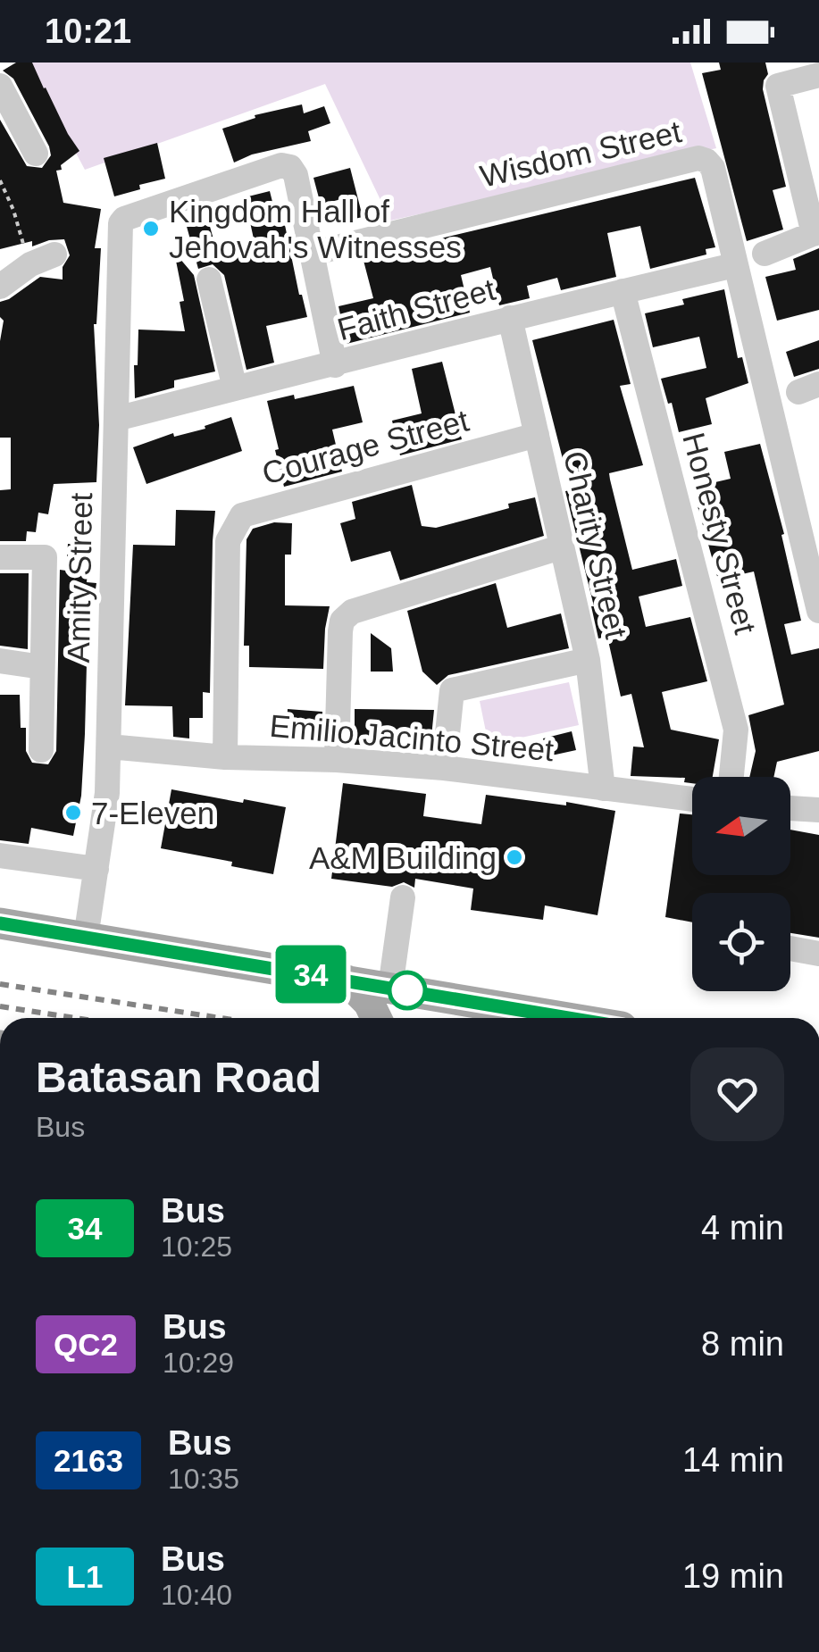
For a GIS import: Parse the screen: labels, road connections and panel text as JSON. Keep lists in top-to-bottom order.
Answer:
{
  "streets": {
    "street": [
      "Wisdom Street",
      "Faith Street",
      "Courage Street",
      "Honesty Street",
      "Charity Street",
      "Amity Street",
      "Emilio Jacinto Street"
    ]
  },
  "crossings": [
    ["Wisdom Street", "Faith Street"],
    ["Wisdom Street", "Amity Street"],
    ["Faith Street", "Honesty Street"],
    ["Faith Street", "Charity Street"],
    ["Faith Street", "Amity Street"],
    ["Courage Street", "Charity Street"],
    ["Courage Street", "Emilio Jacinto Street"],
    ["Charity Street", "Emilio Jacinto Street"],
    ["Amity Street", "Emilio Jacinto Street"]
  ],
  "places": ["Kingdom Hall of Jehovah's Witnesses", "7-Eleven", "A&M Building"],
  "lines": ["bus line 34"],
  "north": "left",
  "page": {
    "status": "10:21",
    "on_map": "34",
    "heading": ["Batasan Road", "Bus"],
    "list": [
      {
        "mark": "34",
        "name": "Bus",
        "note": "10:25",
        "value": "4 min"
      },
      {
        "mark": "QC2",
        "name": "Bus",
        "note": "10:29",
        "value": "8 min"
      },
      {
        "mark": "2163",
        "name": "Bus",
        "note": "10:35",
        "value": "14 min"
      },
      {
        "mark": "L1",
        "name": "Bus",
        "note": "10:40",
        "value": "19 min"
      }
    ]
  }
}
